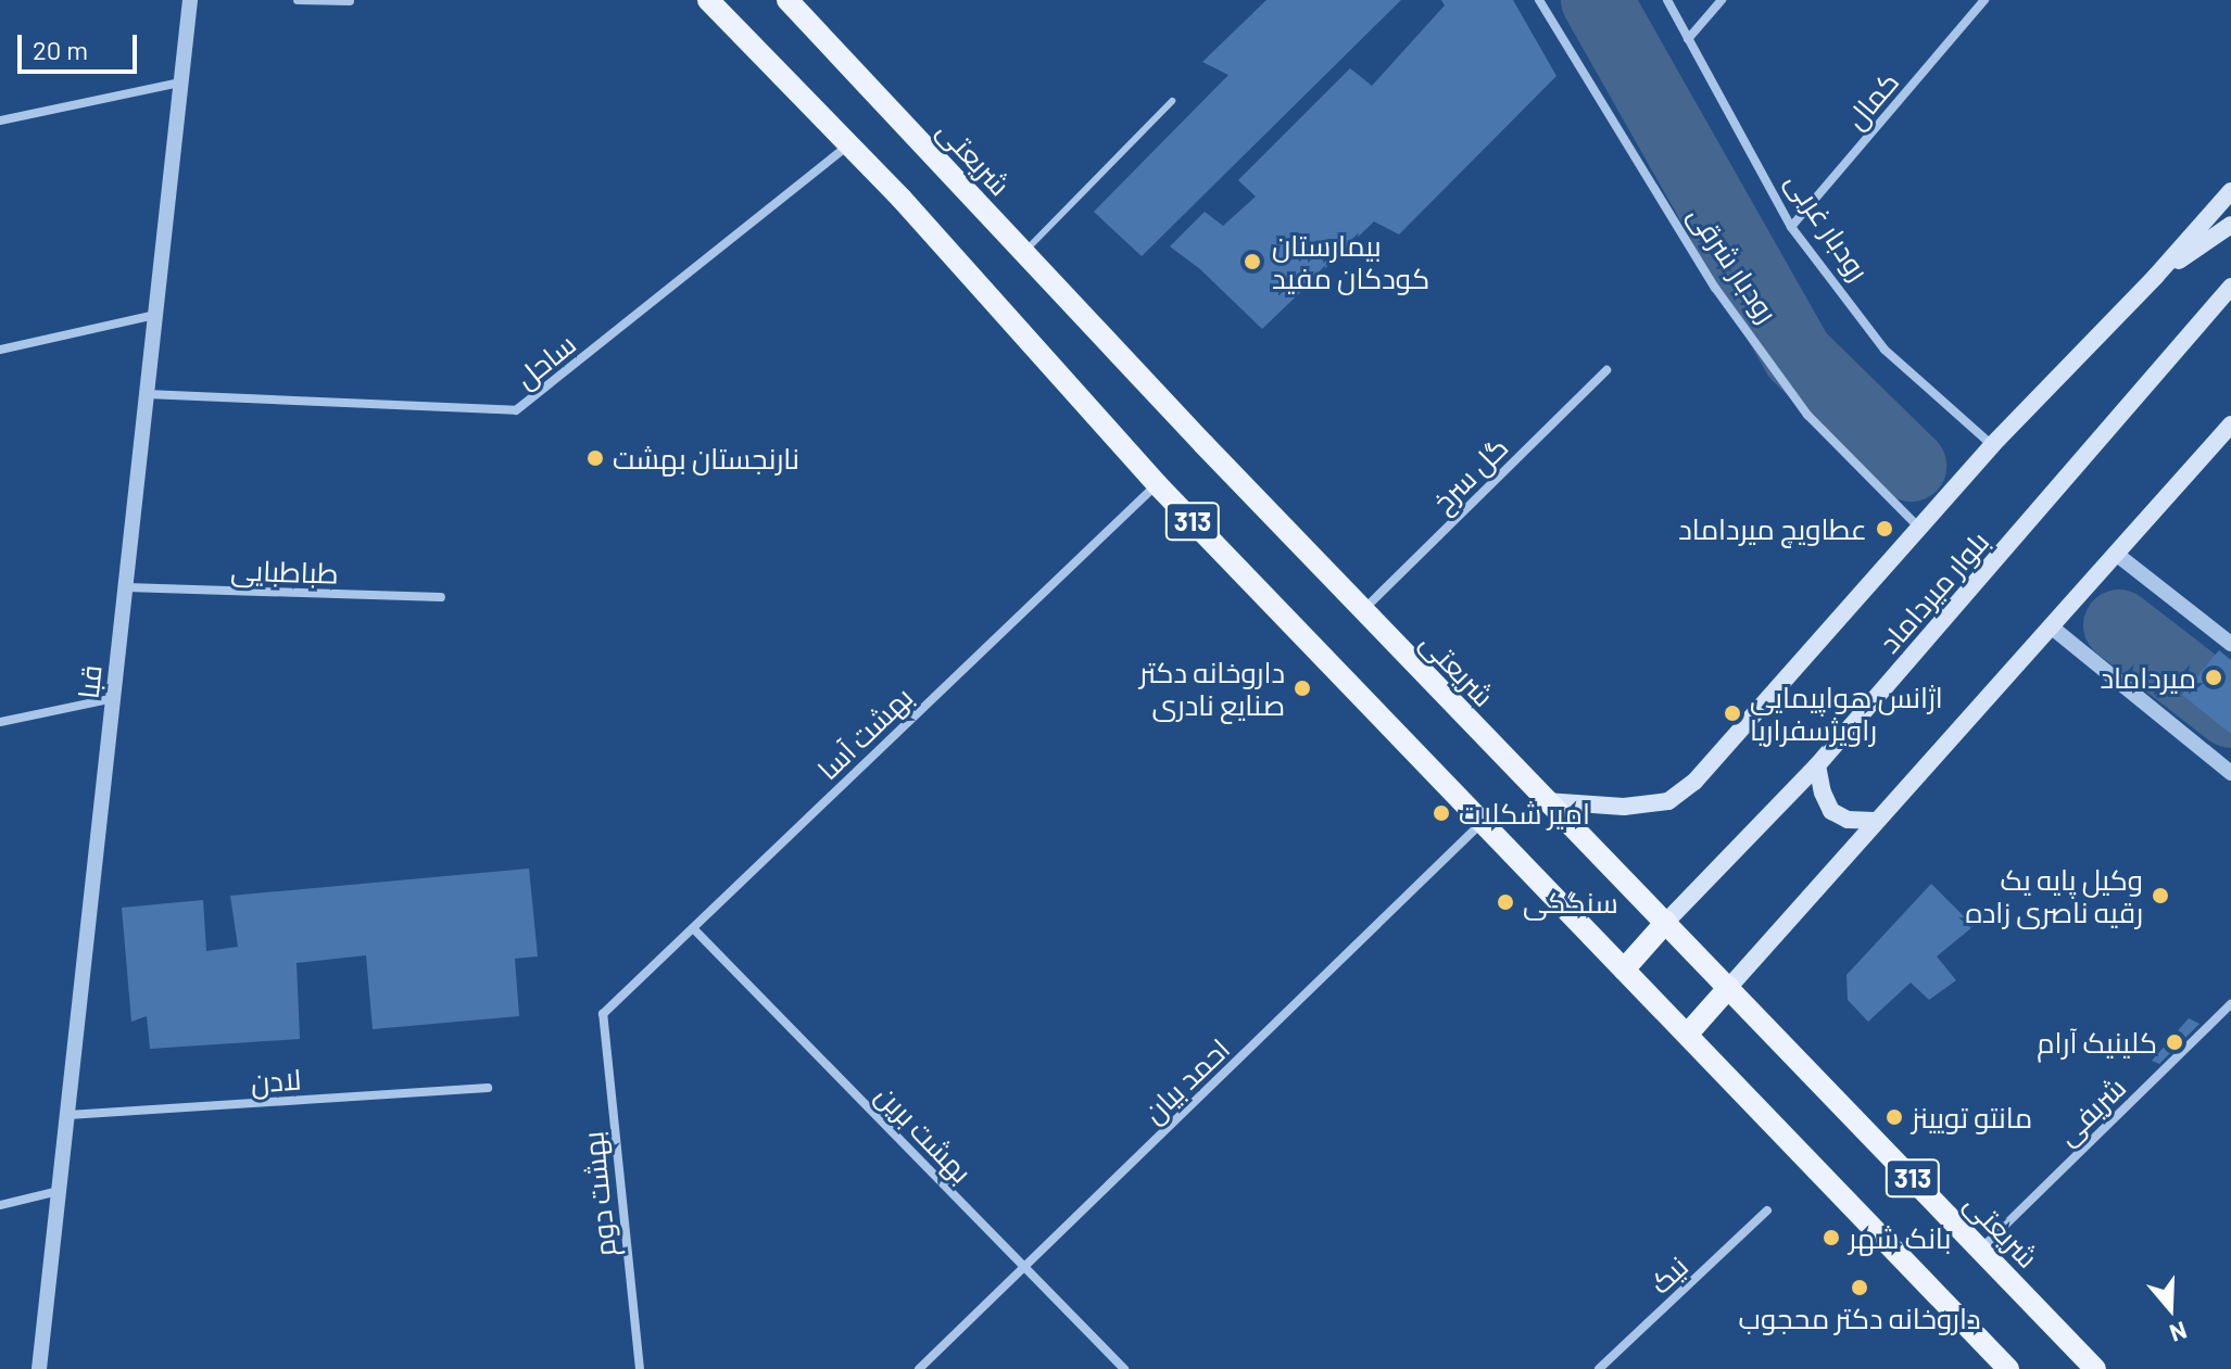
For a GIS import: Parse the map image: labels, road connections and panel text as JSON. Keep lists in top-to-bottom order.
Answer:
{
  "streets": {
    "main road": ["شریعتی", "313", "بلوار میرداماد"],
    "street": [
      "کمال",
      "رودبار غربی",
      "رودبار شرقی",
      "ساحل",
      "گل سرخ",
      "طباطبایی",
      "قبا",
      "بهشت آسا",
      "لادن",
      "احمد بیان",
      "شریفی",
      "بهشت برین",
      "بهشت دوم",
      "نیک"
    ]
  },
  "crossings": [
    ["کمال", "رودبار غربی"],
    ["شریعتی", "گل سرخ"],
    ["شریعتی", "بلوار میرداماد"],
    ["شریعتی", "شریفی"],
    ["ساحل", "313"],
    ["ساحل", "قبا"],
    ["313", "بهشت آسا"],
    ["313", "احمد بیان"],
    ["طباطبایی", "قبا"],
    ["قبا", "لادن"],
    ["بهشت آسا", "بهشت برین"],
    ["بهشت آسا", "بهشت دوم"],
    ["احمد بیان", "بهشت برین"]
  ],
  "places": [
    "بیمارستان کودکان مفید",
    "نارنجستان بهشت",
    "عطاویچ میرداماد",
    "میرداماد",
    "داروخانه دکتر صنايع نادری",
    "اژانس هواپیمایی راویژسفراریا",
    "امیر شکلات",
    "وکیل پایه یک رقیه ناصری زاده",
    "سنگکی",
    "کلینیک آرام",
    "مانتو تویینز",
    "بانک شهر",
    "داروخانه دکتر محجوب"
  ],
  "scale_bar": "20 m",
  "north": "bottom"
}
